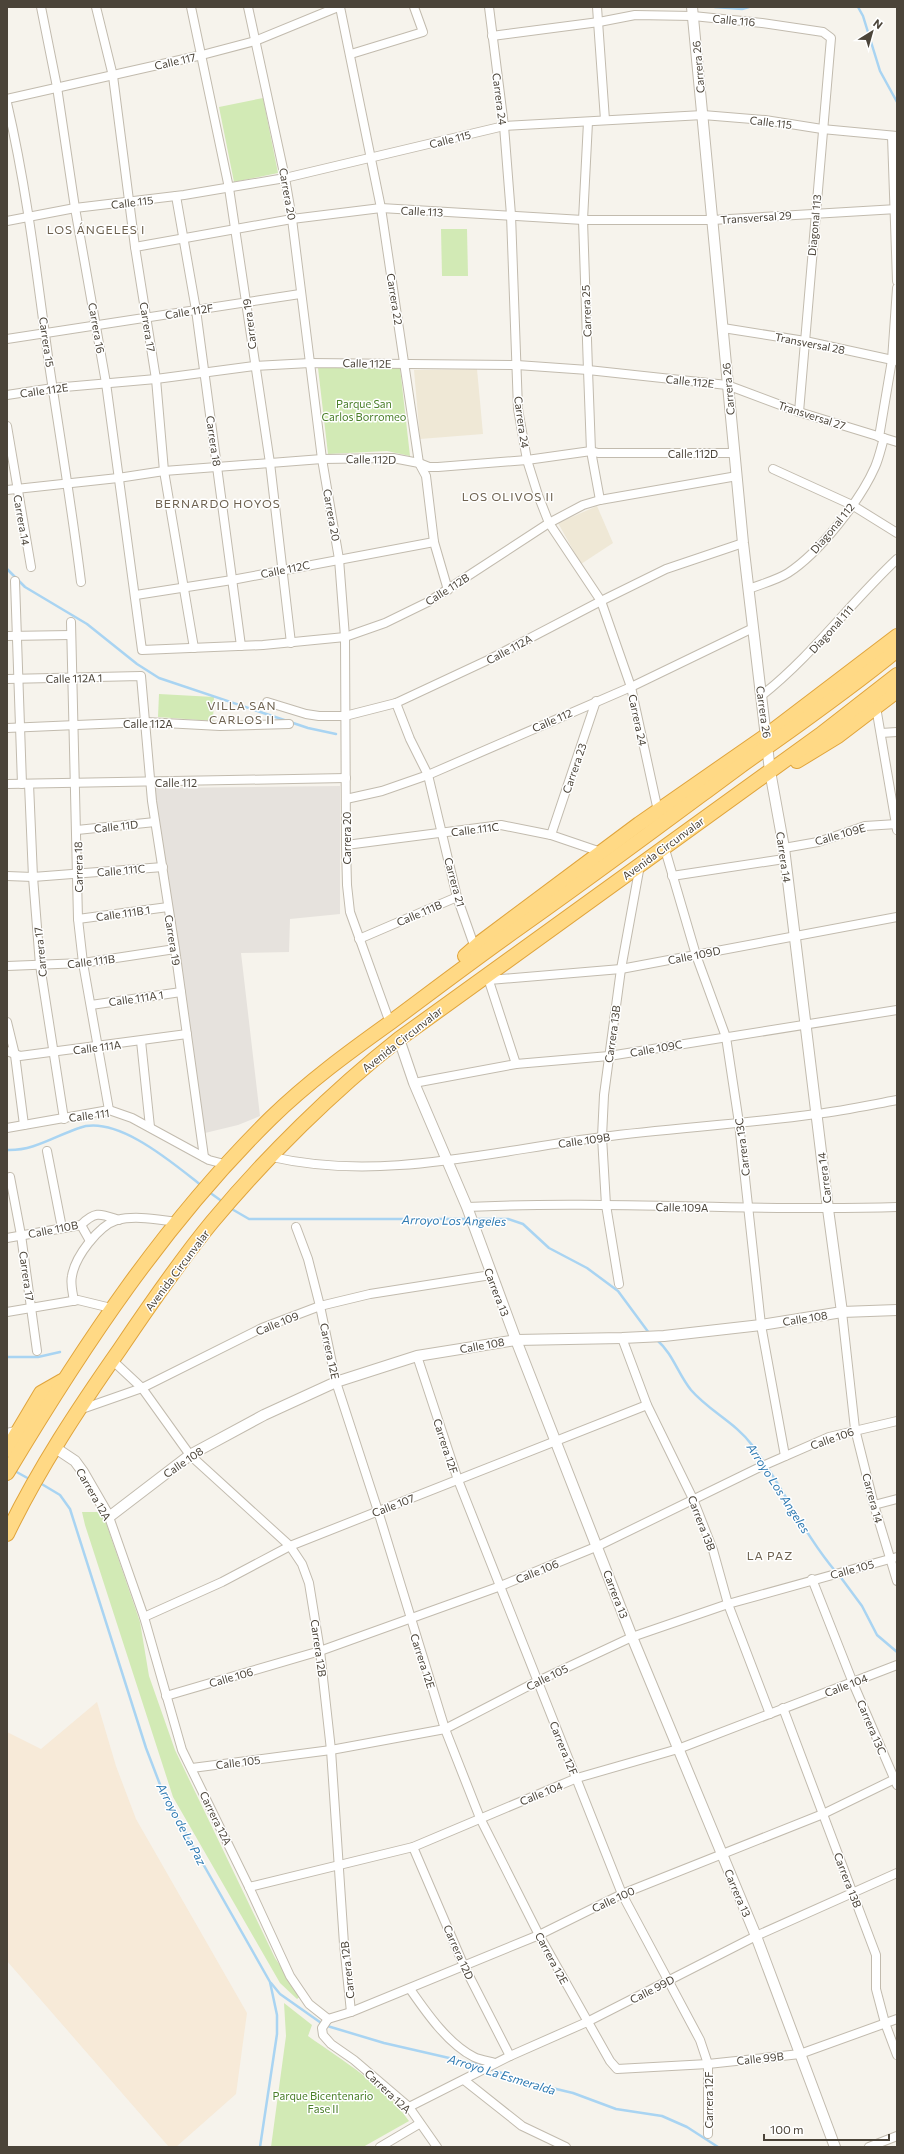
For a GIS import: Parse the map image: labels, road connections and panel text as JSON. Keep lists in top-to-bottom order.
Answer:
{
  "streets": {
    "highway": ["Avenida Circunvalar"],
    "street": [
      "Calle 116",
      "Calle 117",
      "Carrera 26",
      "Carrera 24",
      "Calle 115",
      "Carrera 20",
      "Calle 113",
      "Transversal 29",
      "Diagonal 113",
      "Carrera 22",
      "Calle 112F",
      "Carrera 25",
      "Carrera 19",
      "Carrera 17",
      "Carrera 16",
      "Carrera 15",
      "Transversal 28",
      "Calle 112E",
      "Transversal 27",
      "Carrera 18",
      "Calle 112D",
      "Carrera 14",
      "Diagonal 112",
      "Calle 112C",
      "Calle 112B",
      "Diagonal 111",
      "Calle 112A",
      "Calle 112A 1",
      "Calle 112",
      "Carrera 23",
      "Calle 11D",
      "Calle 111C",
      "Calle 109E",
      "Carrera 21",
      "Calle 111B 1",
      "Calle 111B",
      "Calle 109D",
      "Calle 111A 1",
      "Carrera 13B",
      "Calle 111A",
      "Calle 109C",
      "Calle 111",
      "Calle 109B",
      "Carrera 13C",
      "Calle 109A",
      "Calle 110B",
      "Carrera 13",
      "Calle 108",
      "Calle 109",
      "Carrera 12E",
      "Calle 106",
      "Carrera 12F",
      "Carrera 12A",
      "Calle 107",
      "Calle 105",
      "Carrera 12B",
      "Calle 104",
      "Calle 100",
      "Carrera 12D",
      "Calle 99D",
      "Calle 99B"
    ]
  },
  "crossings": [
    ["Calle 116", "Carrera 26"],
    ["Calle 116", "Carrera 24"],
    ["Calle 116", "Diagonal 113"],
    ["Calle 117", "Carrera 20"],
    ["Calle 117", "Carrera 22"],
    ["Calle 117", "Carrera 19"],
    ["Calle 117", "Carrera 17"],
    ["Calle 117", "Carrera 16"],
    ["Carrera 26", "Calle 115"],
    ["Carrera 26", "Calle 113"],
    ["Carrera 26", "Transversal 29"],
    ["Carrera 26", "Transversal 28"],
    ["Carrera 26", "Calle 112E"],
    ["Carrera 26", "Transversal 27"],
    ["Carrera 26", "Calle 112D"],
    ["Carrera 26", "Carrera 14"],
    ["Carrera 26", "Diagonal 112"],
    ["Carrera 26", "Calle 112B"],
    ["Carrera 26", "Diagonal 111"],
    ["Carrera 26", "Calle 112A"],
    ["Carrera 26", "Calle 112"],
    ["Carrera 26", "Avenida Circunvalar"],
    ["Carrera 24", "Calle 115"],
    ["Carrera 24", "Calle 113"],
    ["Carrera 24", "Calle 112E"],
    ["Carrera 24", "Calle 112D"],
    ["Carrera 24", "Calle 112B"],
    ["Carrera 24", "Calle 112A"],
    ["Carrera 24", "Calle 112"],
    ["Calle 115", "Carrera 20"],
    ["Calle 115", "Diagonal 113"],
    ["Calle 115", "Carrera 22"],
    ["Calle 115", "Carrera 25"],
    ["Calle 115", "Carrera 19"],
    ["Calle 115", "Carrera 17"],
    ["Calle 115", "Carrera 16"],
    ["Calle 115", "Carrera 15"],
    ["Calle 115", "Carrera 18"],
    ["Carrera 20", "Calle 113"],
    ["Carrera 20", "Calle 112F"],
    ["Carrera 20", "Calle 112E"],
    ["Carrera 20", "Calle 112D"],
    ["Carrera 20", "Calle 112C"],
    ["Carrera 20", "Calle 112B"],
    ["Carrera 20", "Calle 112A"],
    ["Carrera 20", "Calle 112"],
    ["Carrera 20", "Calle 111C"],
    ["Carrera 20", "Avenida Circunvalar"],
    ["Carrera 20", "Calle 111B"],
    ["Calle 113", "Transversal 29"],
    ["Calle 113", "Carrera 22"],
    ["Calle 113", "Carrera 25"],
    ["Calle 113", "Carrera 19"],
    ["Calle 113", "Carrera 17"],
    ["Calle 113", "Carrera 18"],
    ["Transversal 29", "Diagonal 113"],
    ["Diagonal 113", "Transversal 28"],
    ["Diagonal 113", "Transversal 27"],
    ["Carrera 22", "Calle 112E"],
    ["Carrera 22", "Calle 112D"],
    ["Carrera 22", "Calle 112C"],
    ["Carrera 22", "Calle 112B"],
    ["Calle 112F", "Carrera 19"],
    ["Calle 112F", "Carrera 17"],
    ["Calle 112F", "Carrera 16"],
    ["Calle 112F", "Carrera 15"],
    ["Calle 112F", "Carrera 18"],
    ["Carrera 25", "Calle 112E"],
    ["Carrera 25", "Calle 112D"],
    ["Carrera 25", "Calle 112B"],
    ["Carrera 19", "Calle 112E"],
    ["Carrera 19", "Calle 112D"],
    ["Carrera 19", "Calle 112C"],
    ["Carrera 19", "Calle 112B"],
    ["Carrera 19", "Calle 112A"],
    ["Carrera 19", "Calle 112A 1"],
    ["Carrera 19", "Calle 112"],
    ["Carrera 19", "Calle 11D"],
    ["Carrera 19", "Calle 111C"],
    ["Carrera 19", "Calle 111B 1"],
    ["Carrera 19", "Calle 111B"],
    ["Carrera 19", "Calle 111A 1"],
    ["Carrera 19", "Calle 111A"],
    ["Carrera 19", "Calle 111"],
    ["Carrera 17", "Calle 112E"],
    ["Carrera 17", "Calle 112D"],
    ["Carrera 17", "Calle 112C"],
    ["Carrera 17", "Calle 112B"],
    ["Carrera 17", "Calle 112A"],
    ["Carrera 17", "Calle 112A 1"],
    ["Carrera 17", "Calle 112"],
    ["Carrera 17", "Calle 111C"],
    ["Carrera 17", "Calle 111B"],
    ["Carrera 17", "Calle 111A"],
    ["Carrera 17", "Calle 111"],
    ["Carrera 17", "Calle 110B"],
    ["Carrera 16", "Calle 112E"],
    ["Carrera 16", "Calle 112D"],
    ["Carrera 16", "Calle 112C"],
    ["Carrera 16", "Calle 112B"],
    ["Carrera 15", "Calle 112E"],
    ["Carrera 15", "Calle 112D"],
    ["Transversal 28", "Diagonal 112"],
    ["Calle 112E", "Transversal 27"],
    ["Calle 112E", "Carrera 18"],
    ["Transversal 27", "Diagonal 112"],
    ["Carrera 18", "Calle 112D"],
    ["Carrera 18", "Calle 112C"],
    ["Carrera 18", "Calle 112B"],
    ["Carrera 18", "Calle 112A"],
    ["Carrera 18", "Calle 112A 1"],
    ["Carrera 18", "Calle 112"],
    ["Carrera 18", "Calle 11D"],
    ["Carrera 18", "Calle 111C"],
    ["Carrera 18", "Calle 111B 1"],
    ["Carrera 18", "Calle 111B"],
    ["Carrera 18", "Calle 111A 1"],
    ["Carrera 18", "Calle 111A"],
    ["Carrera 18", "Calle 111"],
    ["Calle 112D", "Carrera 14"],
    ["Carrera 14", "Calle 109E"],
    ["Carrera 14", "Avenida Circunvalar"],
    ["Carrera 14", "Calle 109D"],
    ["Carrera 14", "Calle 109C"],
    ["Carrera 14", "Calle 109B"],
    ["Carrera 14", "Calle 109A"],
    ["Carrera 14", "Calle 108"],
    ["Carrera 14", "Calle 106"],
    ["Carrera 14", "Calle 105"],
    ["Calle 112A", "Calle 112A 1"],
    ["Calle 112A", "Carrera 21"],
    ["Calle 112", "Carrera 23"],
    ["Calle 112", "Carrera 21"],
    ["Carrera 23", "Calle 111C"],
    ["Calle 111C", "Carrera 21"],
    ["Avenida Circunvalar", "Calle 109D"],
    ["Avenida Circunvalar", "Carrera 13B"],
    ["Avenida Circunvalar", "Calle 111"],
    ["Avenida Circunvalar", "Calle 109B"],
    ["Avenida Circunvalar", "Carrera 13C"],
    ["Avenida Circunvalar", "Calle 110B"],
    ["Avenida Circunvalar", "Carrera 13"],
    ["Avenida Circunvalar", "Calle 109"],
    ["Avenida Circunvalar", "Carrera 12A"],
    ["Avenida Circunvalar", "Carrera 12B"],
    ["Carrera 21", "Calle 111B"],
    ["Calle 109D", "Carrera 13B"],
    ["Calle 109D", "Carrera 13C"],
    ["Carrera 13B", "Calle 109C"],
    ["Carrera 13B", "Calle 109B"],
    ["Carrera 13B", "Calle 109A"],
    ["Carrera 13B", "Calle 108"],
    ["Carrera 13B", "Calle 106"],
    ["Carrera 13B", "Calle 107"],
    ["Carrera 13B", "Calle 105"],
    ["Carrera 13B", "Calle 104"],
    ["Carrera 13B", "Calle 100"],
    ["Carrera 13B", "Calle 99D"],
    ["Carrera 13B", "Calle 99B"],
    ["Calle 109C", "Carrera 13C"],
    ["Calle 109C", "Carrera 13"],
    ["Calle 109B", "Carrera 13C"],
    ["Calle 109B", "Carrera 13"],
    ["Carrera 13C", "Calle 109A"],
    ["Carrera 13C", "Calle 108"],
    ["Carrera 13C", "Calle 106"],
    ["Carrera 13C", "Calle 105"],
    ["Carrera 13C", "Calle 104"],
    ["Carrera 13C", "Calle 100"],
    ["Calle 109A", "Carrera 13"],
    ["Carrera 13", "Calle 108"],
    ["Carrera 13", "Calle 109"],
    ["Carrera 13", "Calle 106"],
    ["Carrera 13", "Calle 107"],
    ["Carrera 13", "Calle 105"],
    ["Carrera 13", "Calle 104"],
    ["Carrera 13", "Calle 100"],
    ["Carrera 13", "Calle 99D"],
    ["Carrera 13", "Calle 99B"],
    ["Calle 108", "Carrera 12E"],
    ["Calle 108", "Carrera 12F"],
    ["Calle 108", "Carrera 12A"],
    ["Calle 108", "Carrera 12B"],
    ["Calle 109", "Carrera 12E"],
    ["Calle 109", "Carrera 12B"],
    ["Carrera 12E", "Calle 106"],
    ["Carrera 12E", "Calle 107"],
    ["Carrera 12E", "Calle 105"],
    ["Carrera 12E", "Calle 104"],
    ["Carrera 12E", "Calle 100"],
    ["Carrera 12E", "Calle 99D"],
    ["Carrera 12E", "Calle 99B"],
    ["Calle 106", "Carrera 12F"],
    ["Calle 106", "Carrera 12A"],
    ["Calle 106", "Carrera 12B"],
    ["Carrera 12F", "Calle 107"],
    ["Carrera 12F", "Calle 105"],
    ["Carrera 12F", "Calle 104"],
    ["Carrera 12F", "Calle 100"],
    ["Carrera 12F", "Calle 99D"],
    ["Carrera 12F", "Calle 99B"],
    ["Carrera 12A", "Calle 107"],
    ["Carrera 12A", "Calle 105"],
    ["Carrera 12A", "Calle 104"],
    ["Carrera 12A", "Calle 100"],
    ["Carrera 12A", "Calle 99D"],
    ["Calle 107", "Carrera 12B"],
    ["Calle 105", "Carrera 12B"],
    ["Carrera 12B", "Calle 104"],
    ["Carrera 12B", "Calle 100"],
    ["Calle 104", "Carrera 12D"],
    ["Calle 100", "Carrera 12D"],
    ["Carrera 12D", "Calle 99D"]
  ],
  "districts": [
    "LOS ÁNGELES I",
    "LOS OLIVOS II",
    "BERNARDO HOYOS",
    "VILLA SAN CARLOS II",
    "LA PAZ"
  ],
  "water": ["Arroyo Los Angeles", "Arroyo de La Paz", "Arroyo La Esmeralda"],
  "parks": ["Parque San Carlos Borromeo", "Parque Bicentenario Fase II"],
  "scale_bar": "100 m",
  "north": "top right"
}
